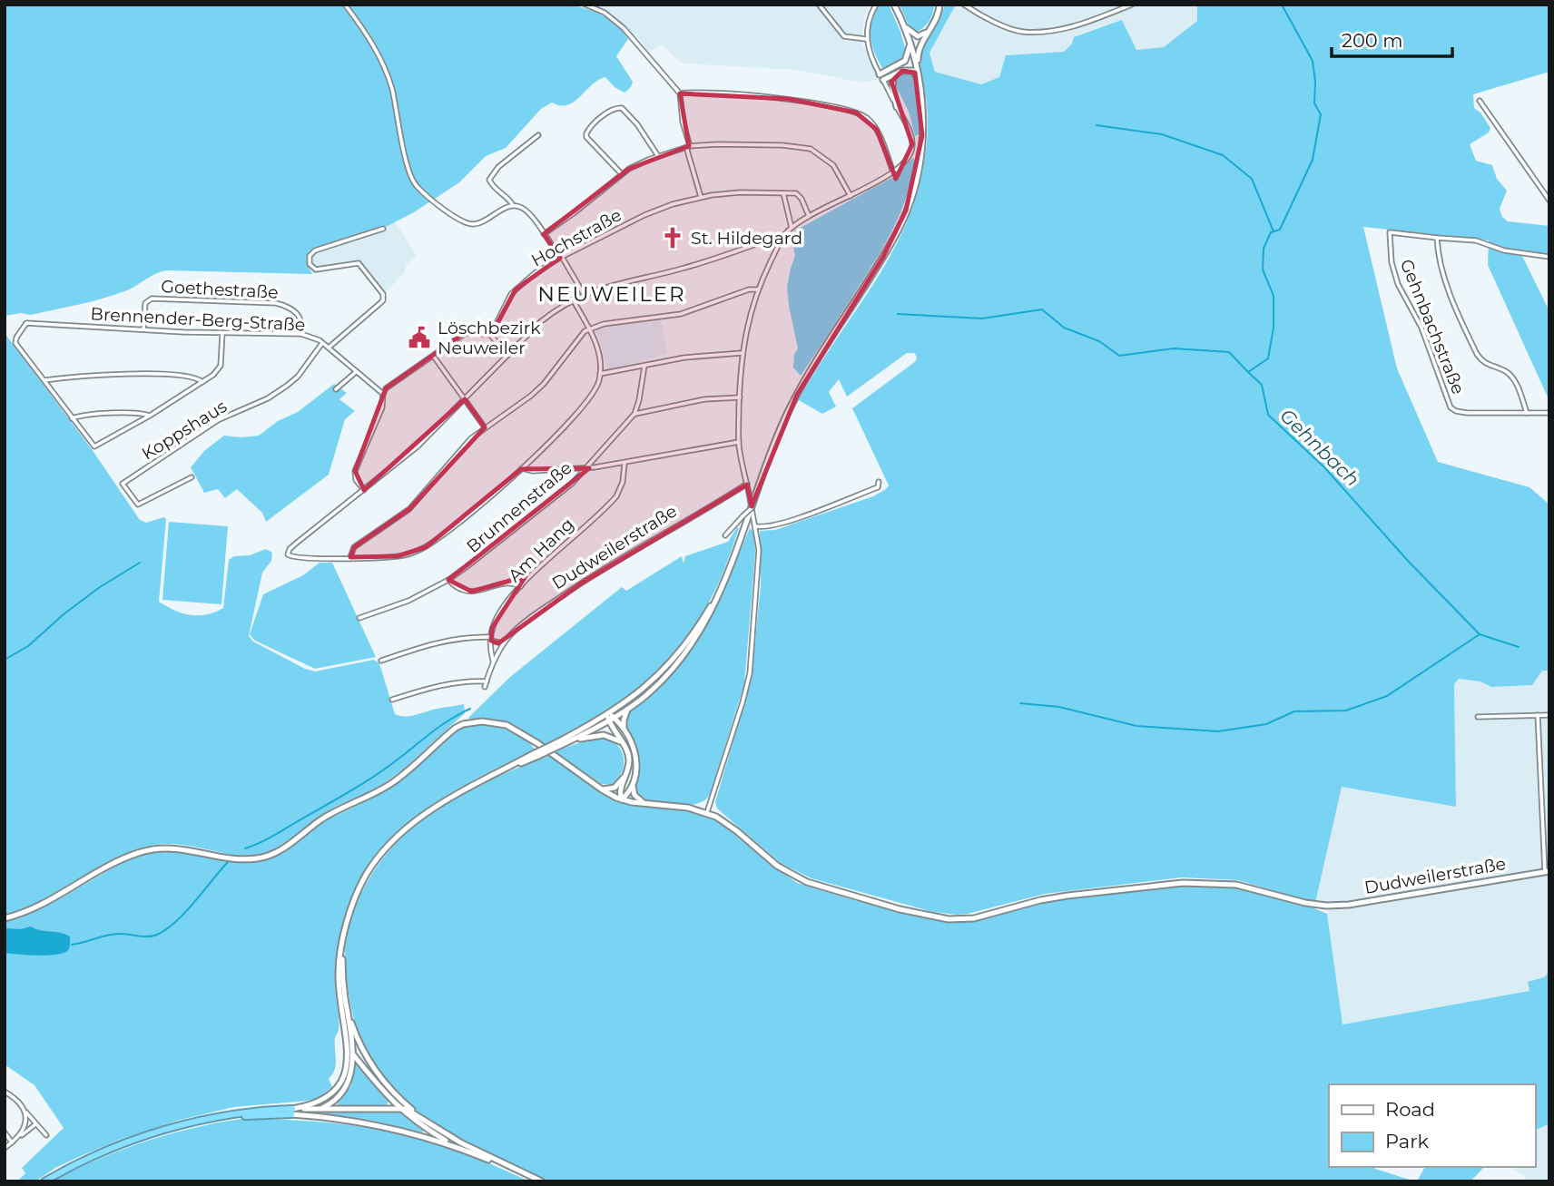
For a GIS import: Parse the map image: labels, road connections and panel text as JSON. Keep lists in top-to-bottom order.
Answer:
{
  "streets": {
    "main road": ["Dudweilerstraße"],
    "street": [
      "Hochstraße",
      "Goethestraße",
      "Brennender-Berg-Straße",
      "Gehnbachstraße",
      "Koppshaus",
      "Brunnenstraße",
      "Am Hang"
    ]
  },
  "crossings": [
    ["Goethestraße", "Brennender-Berg-Straße"],
    ["Brennender-Berg-Straße", "Koppshaus"],
    ["Dudweilerstraße", "Am Hang"]
  ],
  "districts": ["NEUWEILER"],
  "water": ["Gehnbach"],
  "places": {
    "church": ["St. Hildegard"],
    "public building": ["Löschbezirk Neuweiler"]
  },
  "legend": ["Road", "Park"],
  "scale_bar": "200 m"
}
